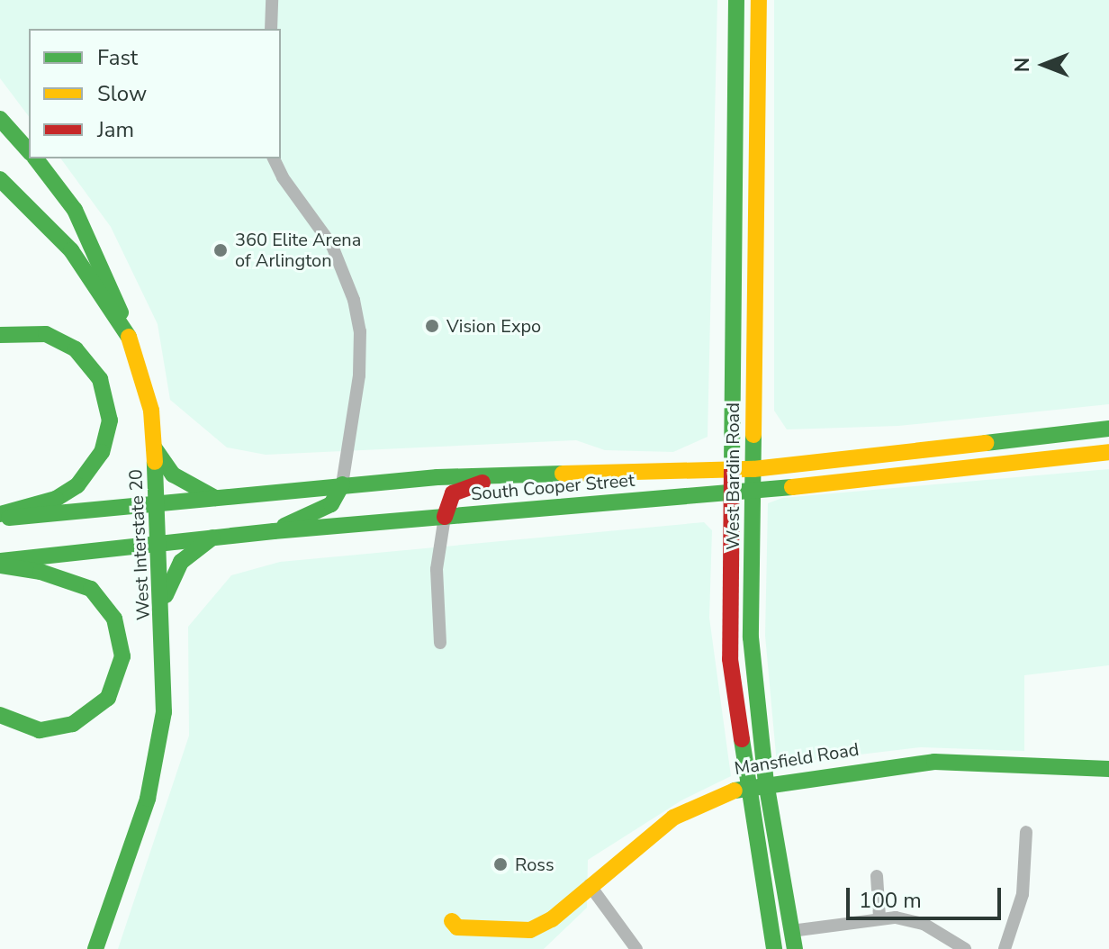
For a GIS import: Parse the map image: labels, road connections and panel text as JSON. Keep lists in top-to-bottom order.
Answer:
{
  "streets": {
    "main road": [
      "West Bardin Road",
      "South Cooper Street",
      "West Interstate 20",
      "Mansfield Road"
    ]
  },
  "crossings": [
    ["West Bardin Road", "South Cooper Street"],
    ["West Bardin Road", "Mansfield Road"],
    ["South Cooper Street", "West Interstate 20"]
  ],
  "places": ["360 Elite Arena of Arlington", "Vision Expo", "Ross"],
  "legend": ["Fast", "Slow", "Jam"],
  "scale_bar": "100 m",
  "north": "left"
}
